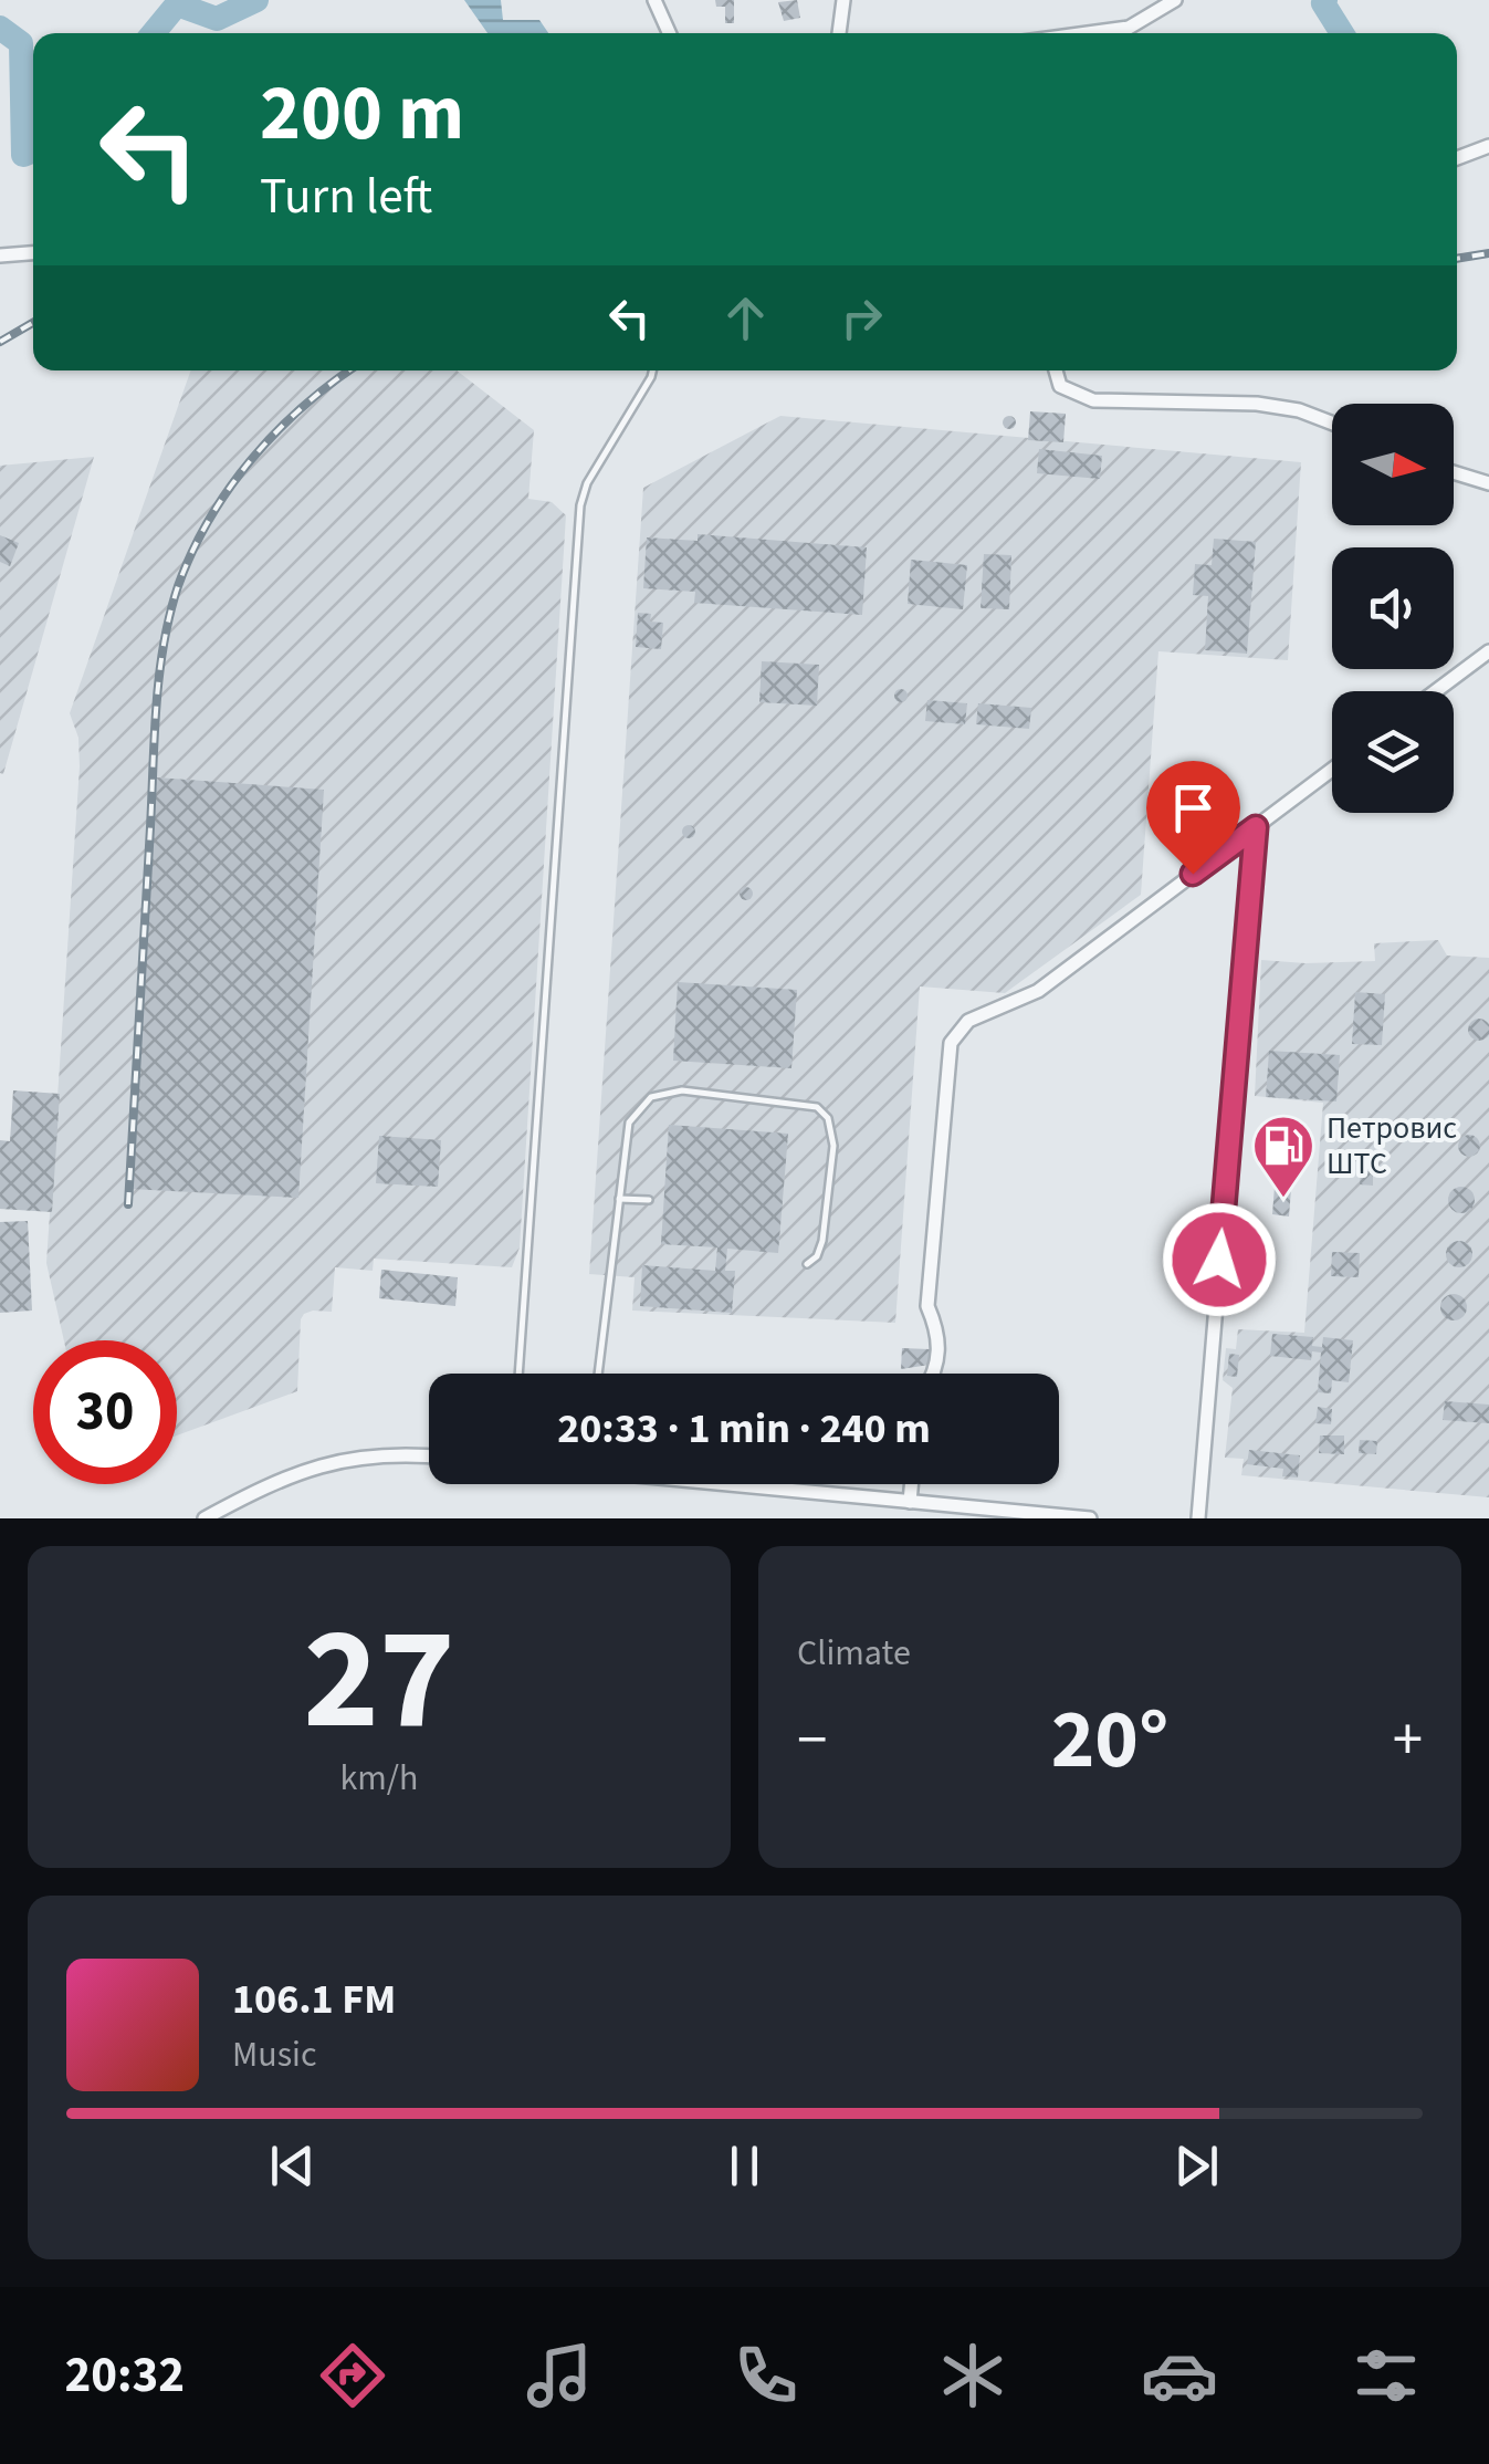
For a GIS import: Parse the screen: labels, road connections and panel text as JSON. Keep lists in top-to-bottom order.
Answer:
{
  "places": {
    "fuel station": ["Петровис ШТС"]
  },
  "north": "right",
  "page": {
    "turn": ["200 m", "Turn left"],
    "limit": "30",
    "trip": "20:33 · 1 min · 240 m",
    "tile": [
      ["27", "km/h"],
      "Climate"
    ],
    "heat": ["−", "20°", "+"],
    "song": ["106.1 FM", "Music"],
    "tabs": "20:32"
  }
}
